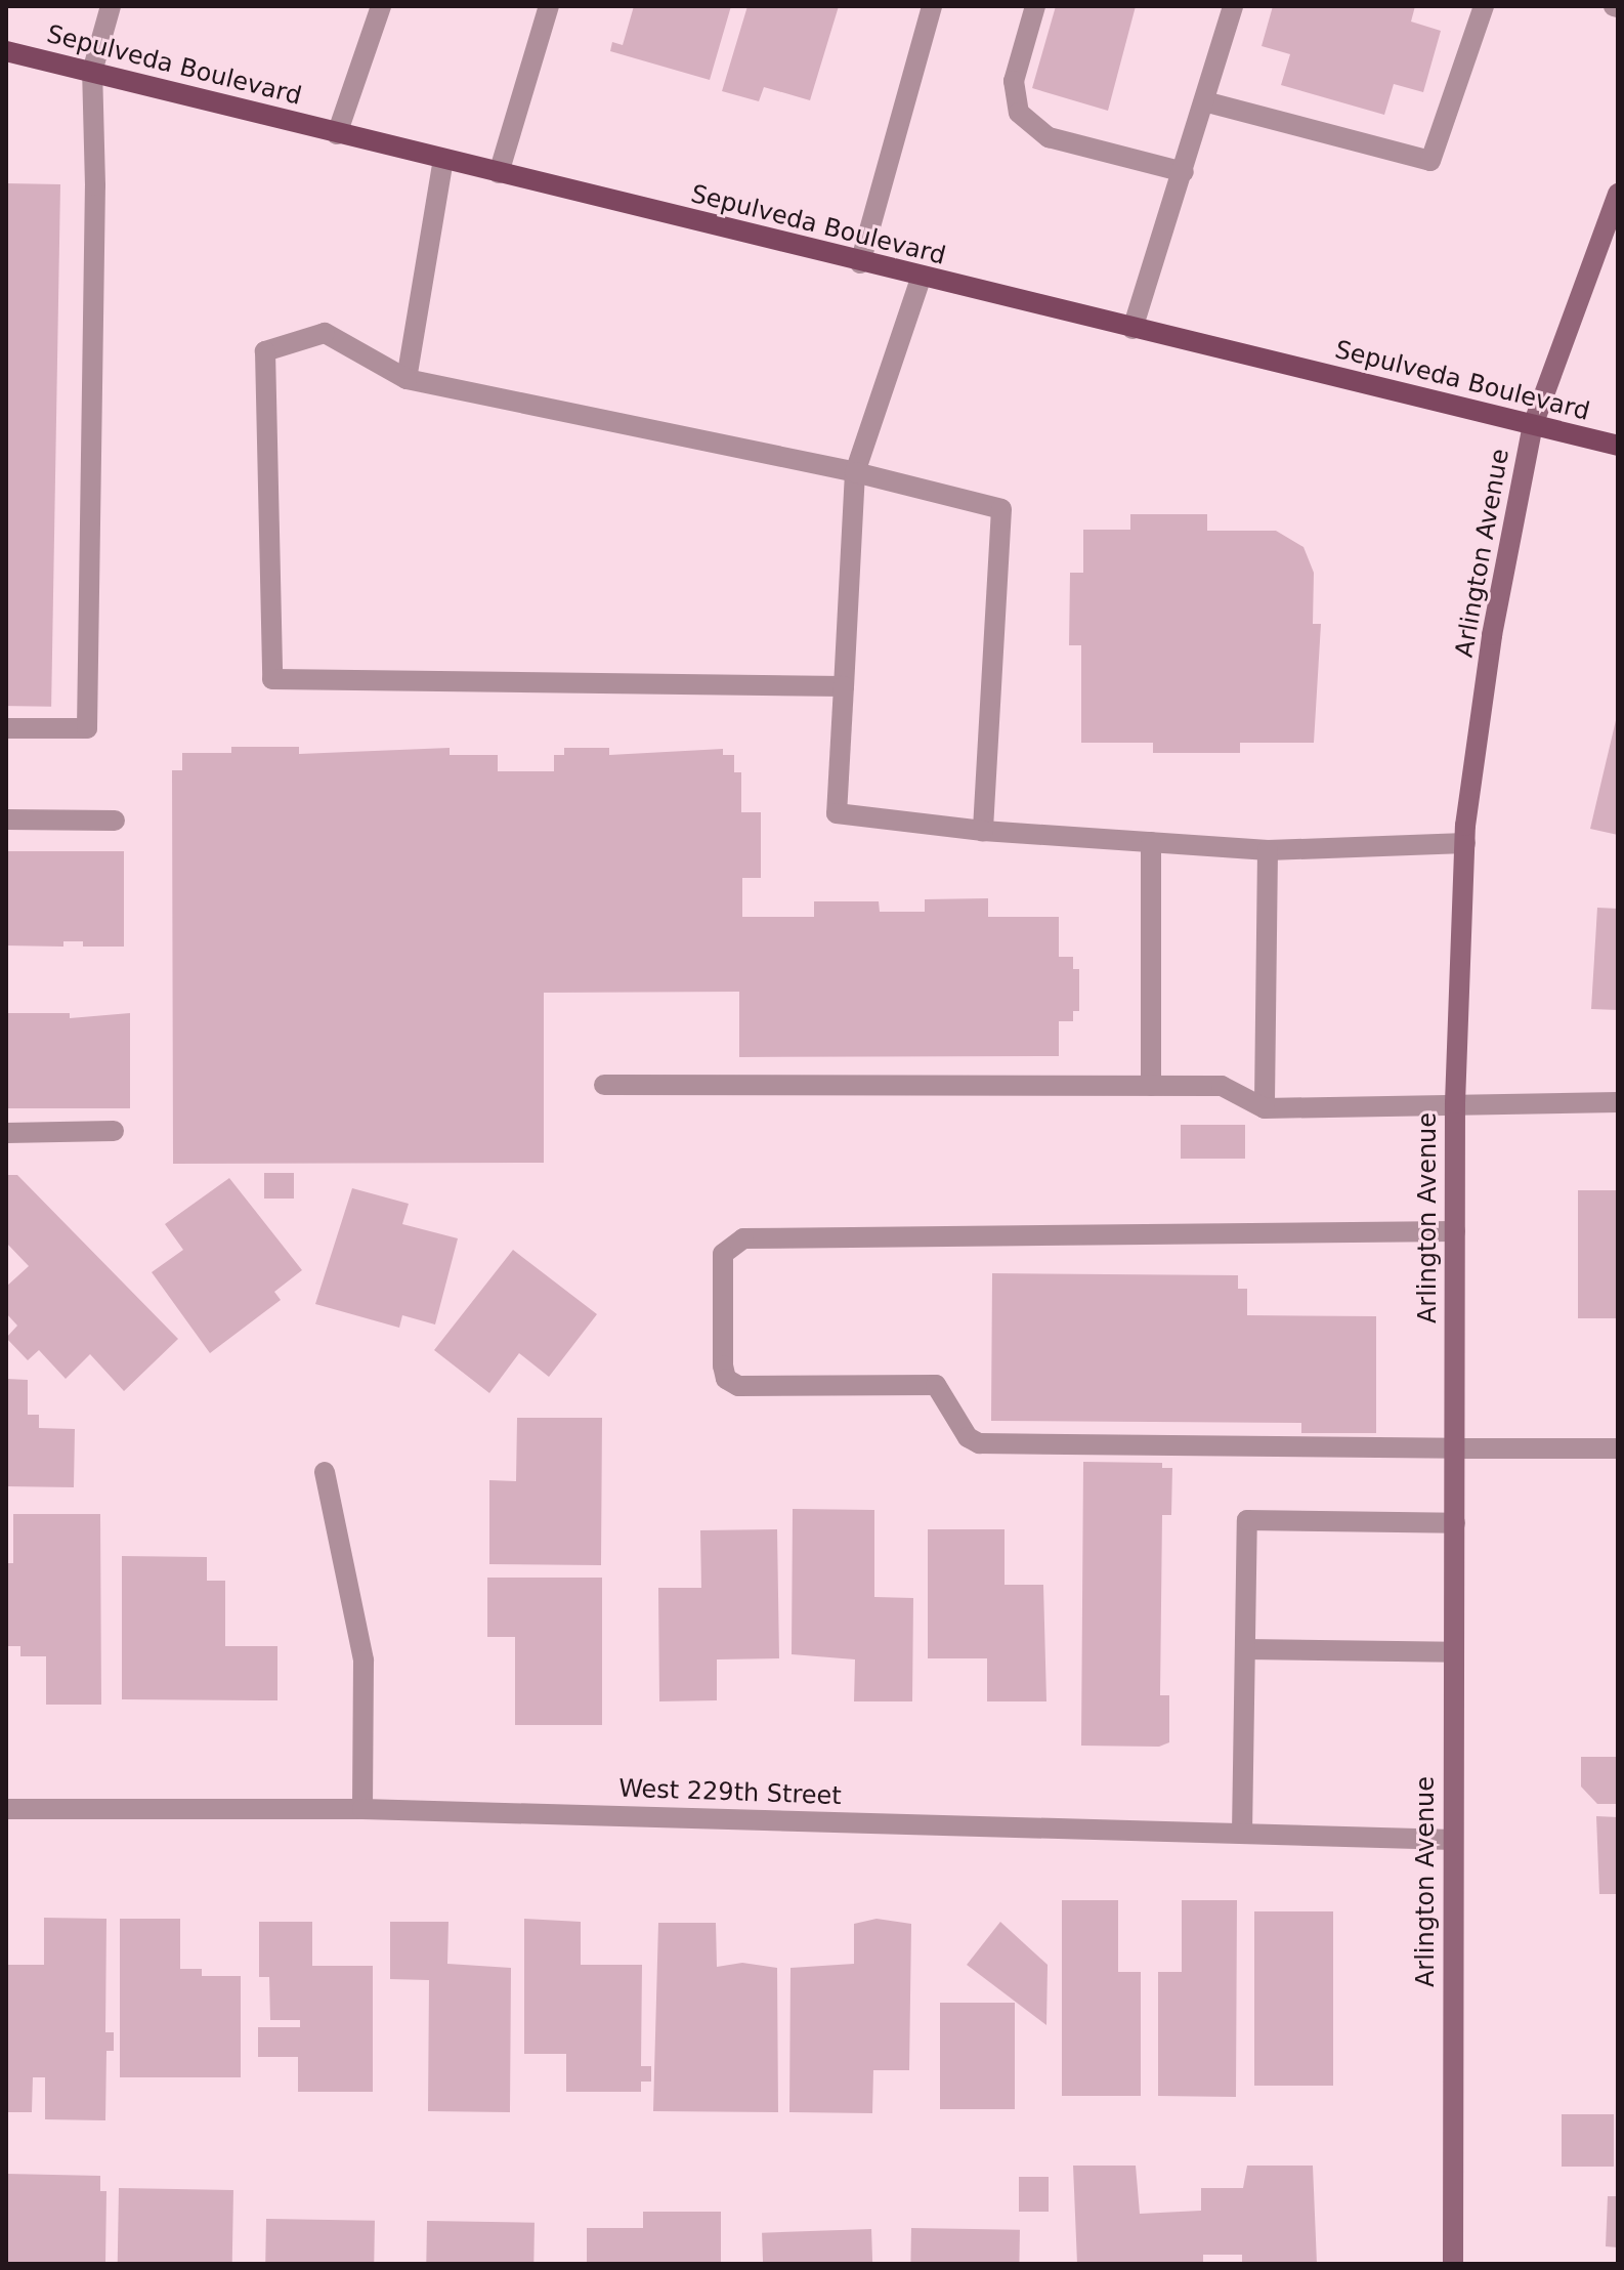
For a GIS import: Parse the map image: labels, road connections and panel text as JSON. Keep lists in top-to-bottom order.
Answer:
{
  "streets": {
    "main road": ["Sepulveda Boulevard", "Arlington Avenue"],
    "street": ["West 229th Street"]
  },
  "crossings": [
    ["Sepulveda Boulevard", "Arlington Avenue"],
    ["Arlington Avenue", "West 229th Street"]
  ]
}
